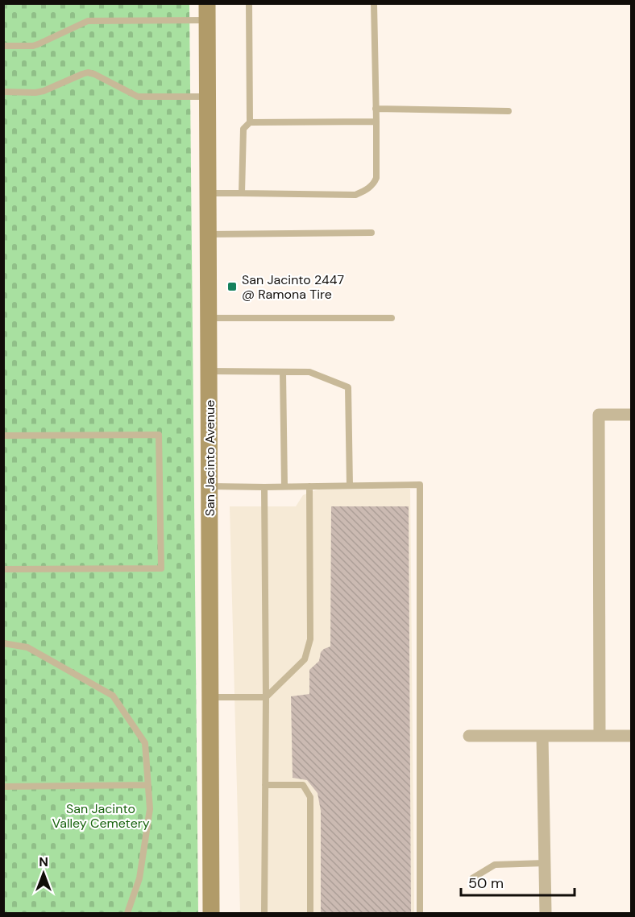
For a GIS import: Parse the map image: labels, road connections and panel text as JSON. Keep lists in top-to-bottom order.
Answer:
{
  "streets": {
    "main road": ["San Jacinto Avenue"]
  },
  "parks": ["San Jacinto Valley Cemetery"],
  "places": {
    "transit": ["San Jacinto 2447 @ Ramona Tire"]
  },
  "scale_bar": "50 m",
  "north": "top"
}
